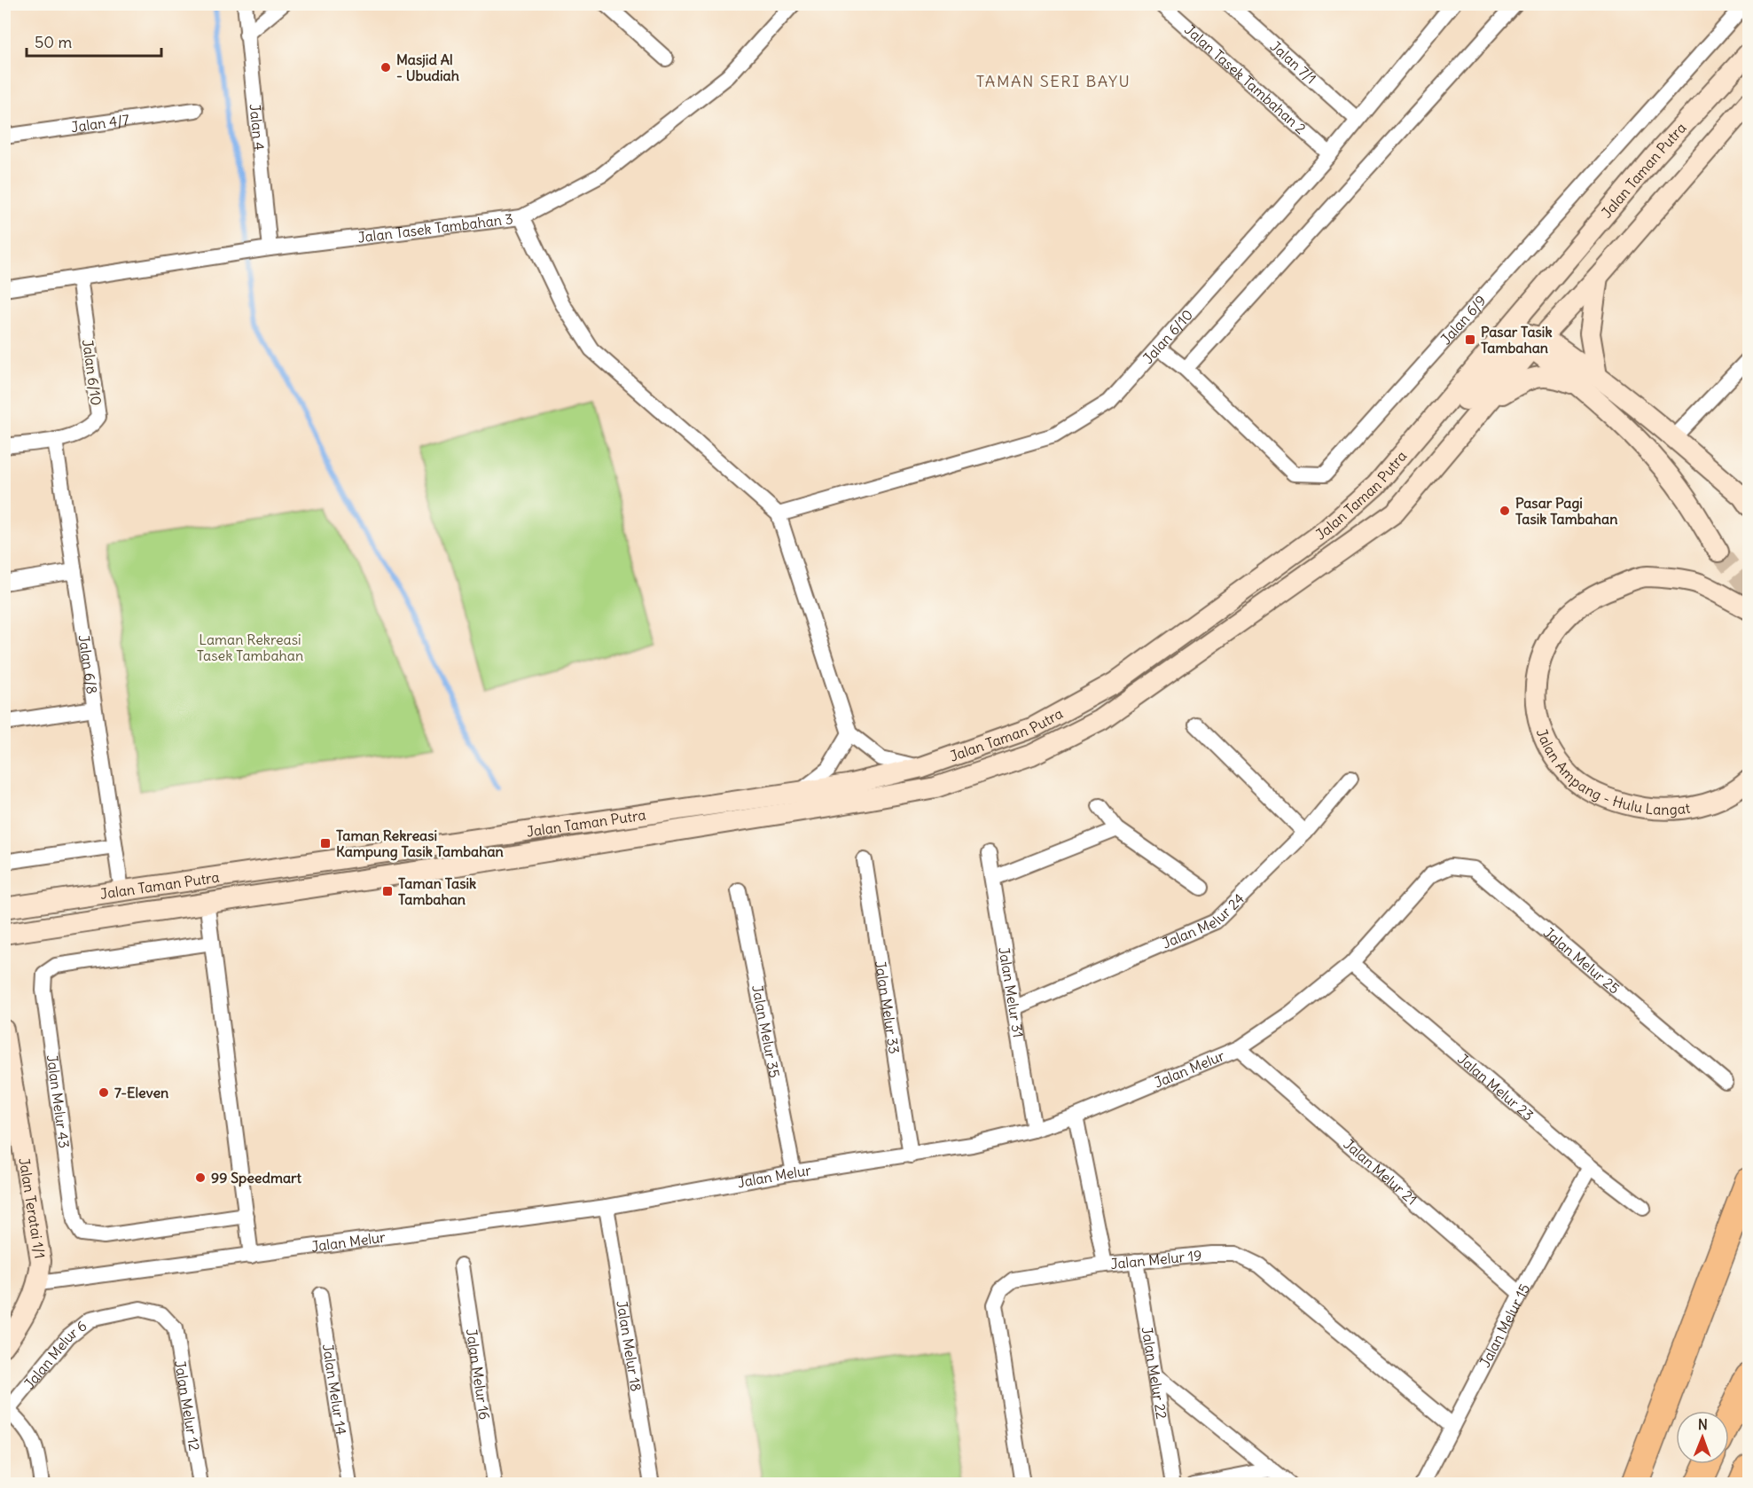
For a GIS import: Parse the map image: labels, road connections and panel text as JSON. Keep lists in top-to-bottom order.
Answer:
{
  "streets": {
    "street": [
      "Jalan 7/1",
      "Jalan Tasek Tambahan 2",
      "Jalan 4/7",
      "Jalan 4",
      "Jalan Taman Putra",
      "Jalan Tasek Tambahan 3",
      "Jalan 6/9",
      "Jalan 6/10",
      "Jalan 6/8",
      "Jalan Ampang - Hulu Langat",
      "Jalan Melur 24",
      "Jalan Melur 25",
      "Jalan Melur 31",
      "Jalan Melur 33",
      "Jalan Melur 35",
      "Jalan Melur",
      "Jalan Melur 23",
      "Jalan Melur 43",
      "Jalan Melur 21",
      "Jalan Teratai 1/1",
      "Jalan Melur 19",
      "Jalan Melur 15",
      "Jalan Melur 18",
      "Jalan Melur 6",
      "Jalan Melur 22",
      "Jalan Melur 16",
      "Jalan Melur 14",
      "Jalan Melur 12"
    ]
  },
  "crossings": [
    ["Jalan 7/1", "Jalan 6/10"],
    ["Jalan Tasek Tambahan 2", "Jalan 6/10"],
    ["Jalan 4", "Jalan Tasek Tambahan 3"],
    ["Jalan Taman Putra", "Jalan 6/8"],
    ["Jalan Tasek Tambahan 3", "Jalan 6/10"],
    ["Jalan 6/9", "Jalan 6/10"],
    ["Jalan 6/10", "Jalan 6/8"],
    ["Jalan Melur 24", "Jalan Melur 31"],
    ["Jalan Melur 25", "Jalan Melur"],
    ["Jalan Melur 31", "Jalan Melur"],
    ["Jalan Melur 33", "Jalan Melur"],
    ["Jalan Melur 35", "Jalan Melur"],
    ["Jalan Melur", "Jalan Melur 23"],
    ["Jalan Melur", "Jalan Melur 21"],
    ["Jalan Melur", "Jalan Teratai 1/1"],
    ["Jalan Melur", "Jalan Melur 18"],
    ["Jalan Melur 23", "Jalan Melur 15"],
    ["Jalan Melur 21", "Jalan Melur 15"],
    ["Jalan Melur 19", "Jalan Melur 15"],
    ["Jalan Melur 19", "Jalan Melur 22"],
    ["Jalan Melur 6", "Jalan Melur 12"]
  ],
  "districts": ["TAMAN SERI BAYU"],
  "parks": ["Laman Rekreasi Tasek Tambahan"],
  "places": {
    "other": [
      "Masjid Al - Ubudiah",
      "Pasar Pagi Tasik Tambahan",
      "7-Eleven",
      "99 Speedmart"
    ],
    "transit": ["Pasar Tasik Tambahan", "Taman Rekreasi Kampung Tasik Tambahan", "Taman Tasik Tambahan"]
  },
  "scale_bar": "50 m",
  "north": "top"
}
